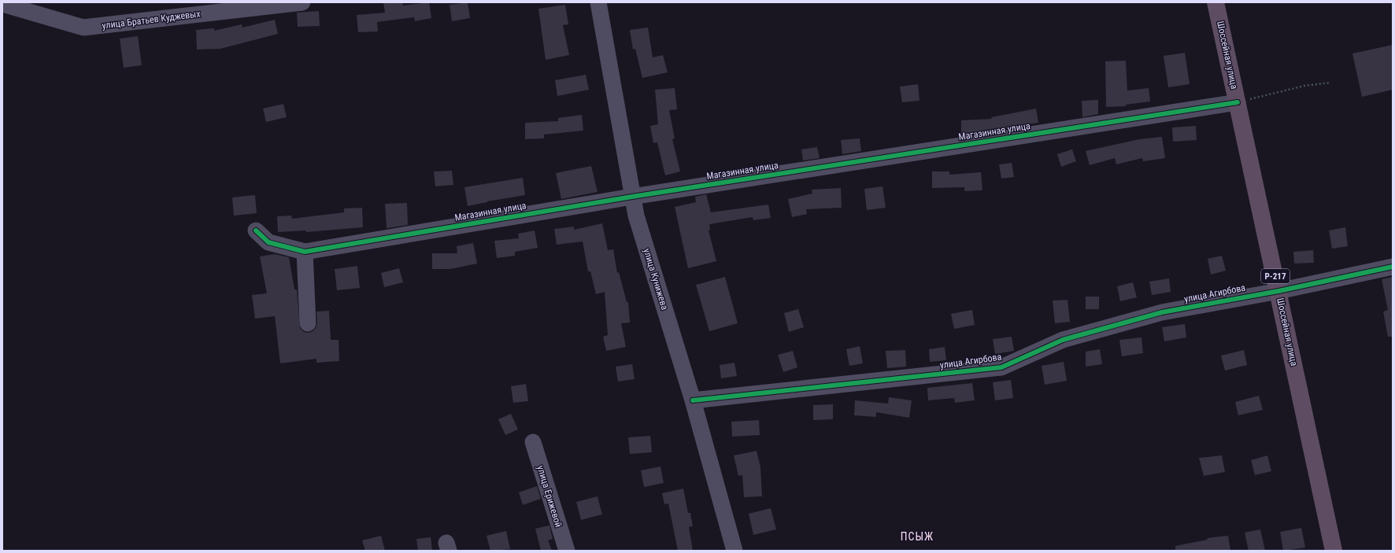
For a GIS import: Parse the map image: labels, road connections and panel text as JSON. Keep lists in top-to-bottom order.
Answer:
{
  "streets": {
    "highway": ["Шоссейная улица", "Р-217"],
    "street": [
      "улица Братьев Куджевых",
      "Магазинная улица",
      "улица Кунижева",
      "улица Агирбова",
      "улица Ерижевой"
    ]
  },
  "crossings": [
    ["Шоссейная улица", "Магазинная улица"],
    ["Шоссейная улица", "улица Агирбова"],
    ["Магазинная улица", "улица Кунижева"],
    ["улица Кунижева", "улица Агирбова"]
  ],
  "districts": ["ПСЫЖ"]
}
